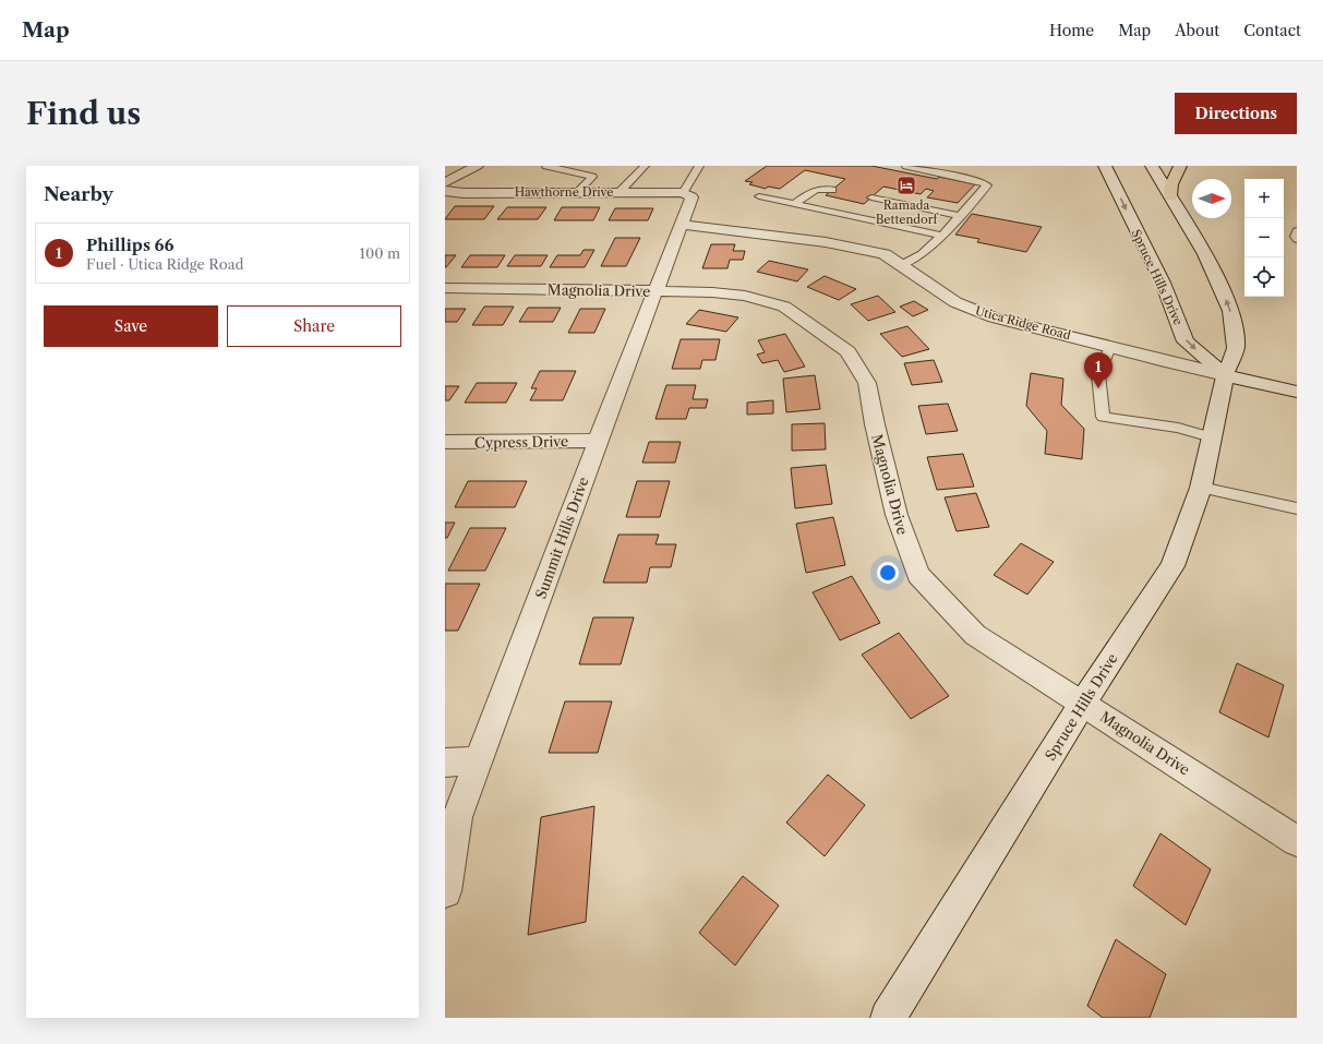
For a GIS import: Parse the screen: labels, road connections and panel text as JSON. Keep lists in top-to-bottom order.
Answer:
{
  "streets": {
    "street": [
      "Hawthorne Drive",
      "Spruce Hills Drive",
      "Magnolia Drive",
      "Utica Ridge Road",
      "Cypress Drive",
      "Summit Hills Drive"
    ]
  },
  "crossings": [
    ["Hawthorne Drive", "Summit Hills Drive"],
    ["Spruce Hills Drive", "Magnolia Drive"],
    ["Spruce Hills Drive", "Utica Ridge Road"],
    ["Magnolia Drive", "Summit Hills Drive"],
    ["Utica Ridge Road", "Summit Hills Drive"],
    ["Cypress Drive", "Summit Hills Drive"]
  ],
  "places": {
    "hotel": ["Ramada Bettendorf"]
  },
  "north": "right",
  "page": {
    "header": "Map",
    "nav": [
      "Home",
      "Map",
      "About",
      "Contact"
    ],
    "buttons": [
      "Directions",
      ["Save", "Share"]
    ],
    "title": "Find us",
    "heading": "Nearby",
    "map_buttons": ["+", "−"],
    "list": [
      {
        "mark": "1",
        "name": "Phillips 66",
        "note": "Fuel · Utica Ridge Road",
        "value": "100 m"
      }
    ],
    "pins": "1"
  }
}
